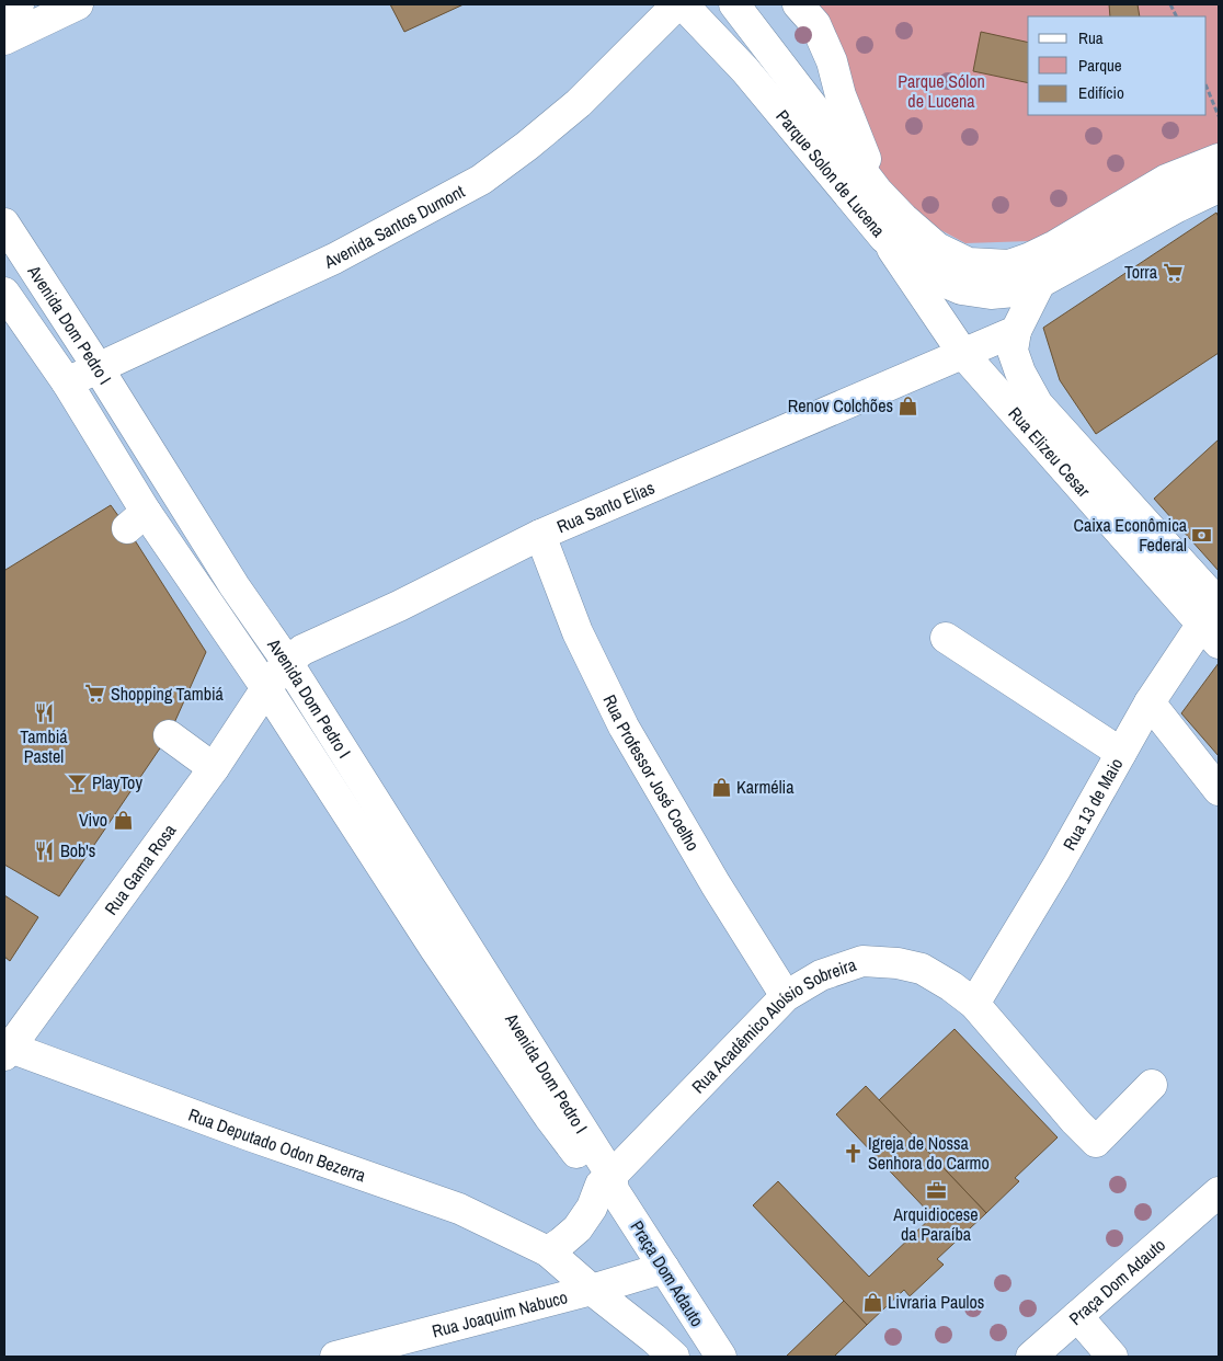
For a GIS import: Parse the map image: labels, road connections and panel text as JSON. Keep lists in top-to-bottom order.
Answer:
{
  "streets": {
    "street": [
      "Parque Solon de Lucena",
      "Avenida Santos Dumont",
      "Avenida Dom Pedro I",
      "Rua Elizeu Cesar",
      "Rua Santo Elias",
      "Rua Professor José Coelho",
      "Rua 13 de Maio",
      "Rua Gama Rosa",
      "Rua Acadêmico Aloísio Sobreira",
      "Rua Deputado Odon Bezerra",
      "Praça Dom Adauto",
      "Rua Joaquim Nabuco"
    ]
  },
  "crossings": [
    ["Parque Solon de Lucena", "Rua Elizeu Cesar"],
    ["Parque Solon de Lucena", "Rua Santo Elias"],
    ["Avenida Santos Dumont", "Avenida Dom Pedro I"],
    ["Avenida Dom Pedro I", "Rua Santo Elias"],
    ["Avenida Dom Pedro I", "Rua Gama Rosa"],
    ["Avenida Dom Pedro I", "Rua Acadêmico Aloísio Sobreira"],
    ["Avenida Dom Pedro I", "Praça Dom Adauto"],
    ["Rua Elizeu Cesar", "Rua Santo Elias"],
    ["Rua Elizeu Cesar", "Rua 13 de Maio"],
    ["Rua Santo Elias", "Rua Professor José Coelho"],
    ["Rua Santo Elias", "Rua Gama Rosa"],
    ["Rua Professor José Coelho", "Rua Acadêmico Aloísio Sobreira"],
    ["Rua 13 de Maio", "Rua Acadêmico Aloísio Sobreira"],
    ["Rua Gama Rosa", "Rua Deputado Odon Bezerra"],
    ["Rua Acadêmico Aloísio Sobreira", "Rua Deputado Odon Bezerra"],
    ["Rua Acadêmico Aloísio Sobreira", "Praça Dom Adauto"],
    ["Praça Dom Adauto", "Rua Joaquim Nabuco"]
  ],
  "parks": ["Parque Sólon de Lucena"],
  "places": {
    "supermarket": ["Torra", "Shopping Tambiá"],
    "shop": [
      "Renov Colchões",
      "Karmélia",
      "Vivo",
      "Livraria Paulos"
    ],
    "bank": ["Caixa Econômica Federal"],
    "restaurant": ["Tambiá Pastel", "Bob's"],
    "bar": ["PlayToy"],
    "church": ["Igreja de Nossa Senhora do Carmo"],
    "office": ["Arquidiocese da Paraíba"]
  },
  "legend": ["Rua", "Parque", "Edifício"]
}
